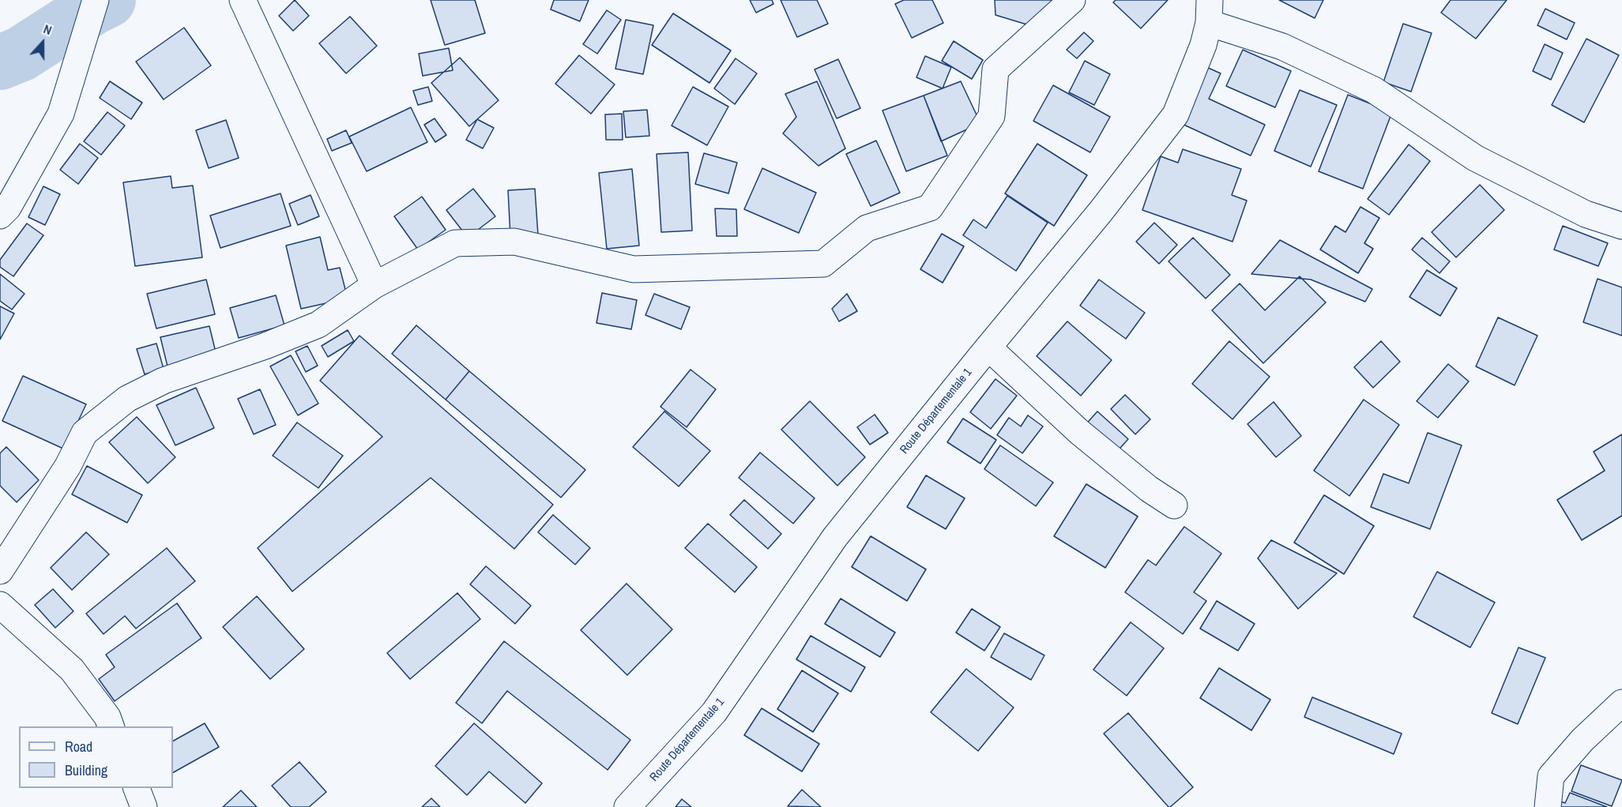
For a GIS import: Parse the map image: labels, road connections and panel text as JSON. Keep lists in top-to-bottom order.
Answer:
{
  "streets": {
    "street": ["Route Départementale 1"]
  },
  "legend": ["Road", "Building"],
  "north": "top"
}
